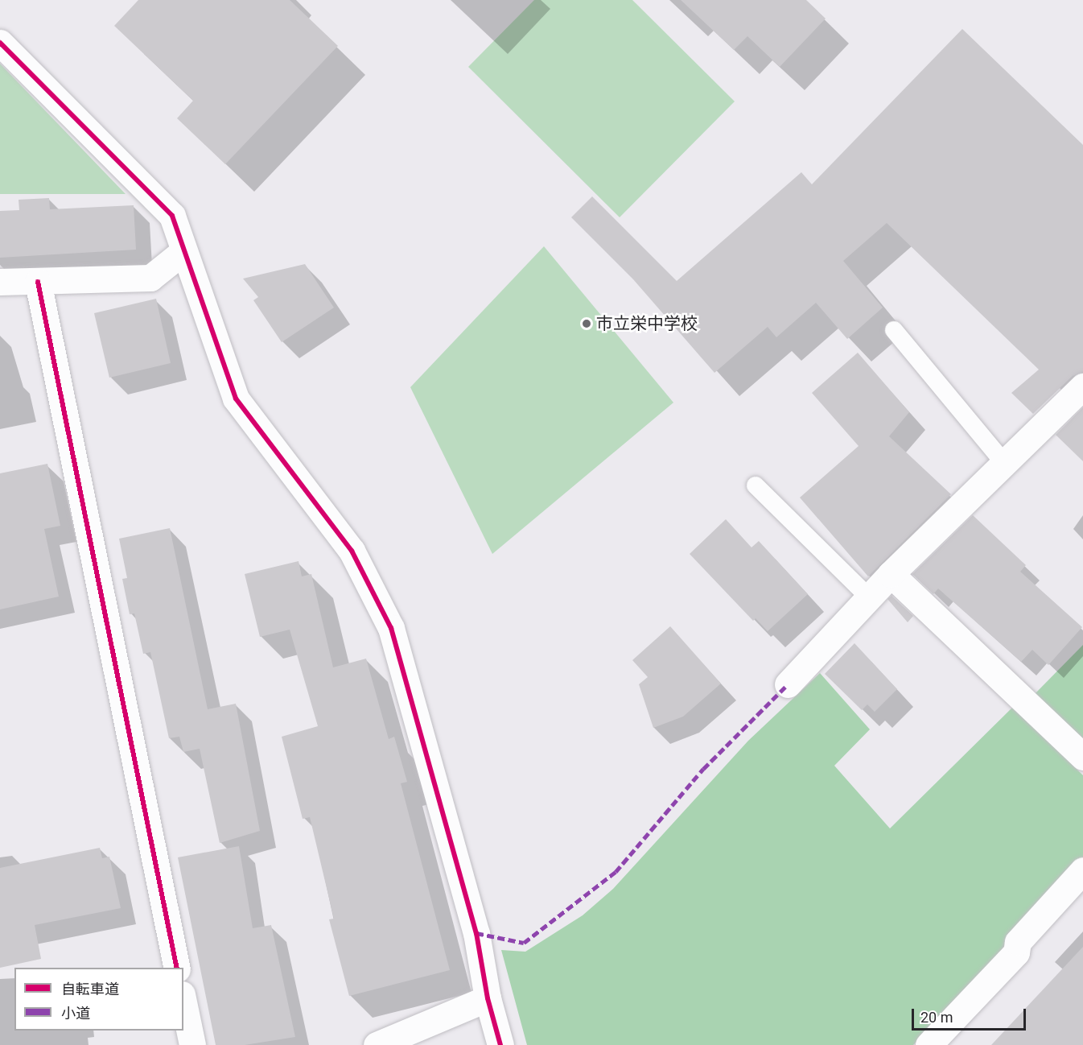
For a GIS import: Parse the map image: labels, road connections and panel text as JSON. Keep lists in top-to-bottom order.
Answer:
{
  "places": ["市立栄中学校"],
  "legend": ["自転車道", "小道"],
  "scale_bar": "20 m"
}
